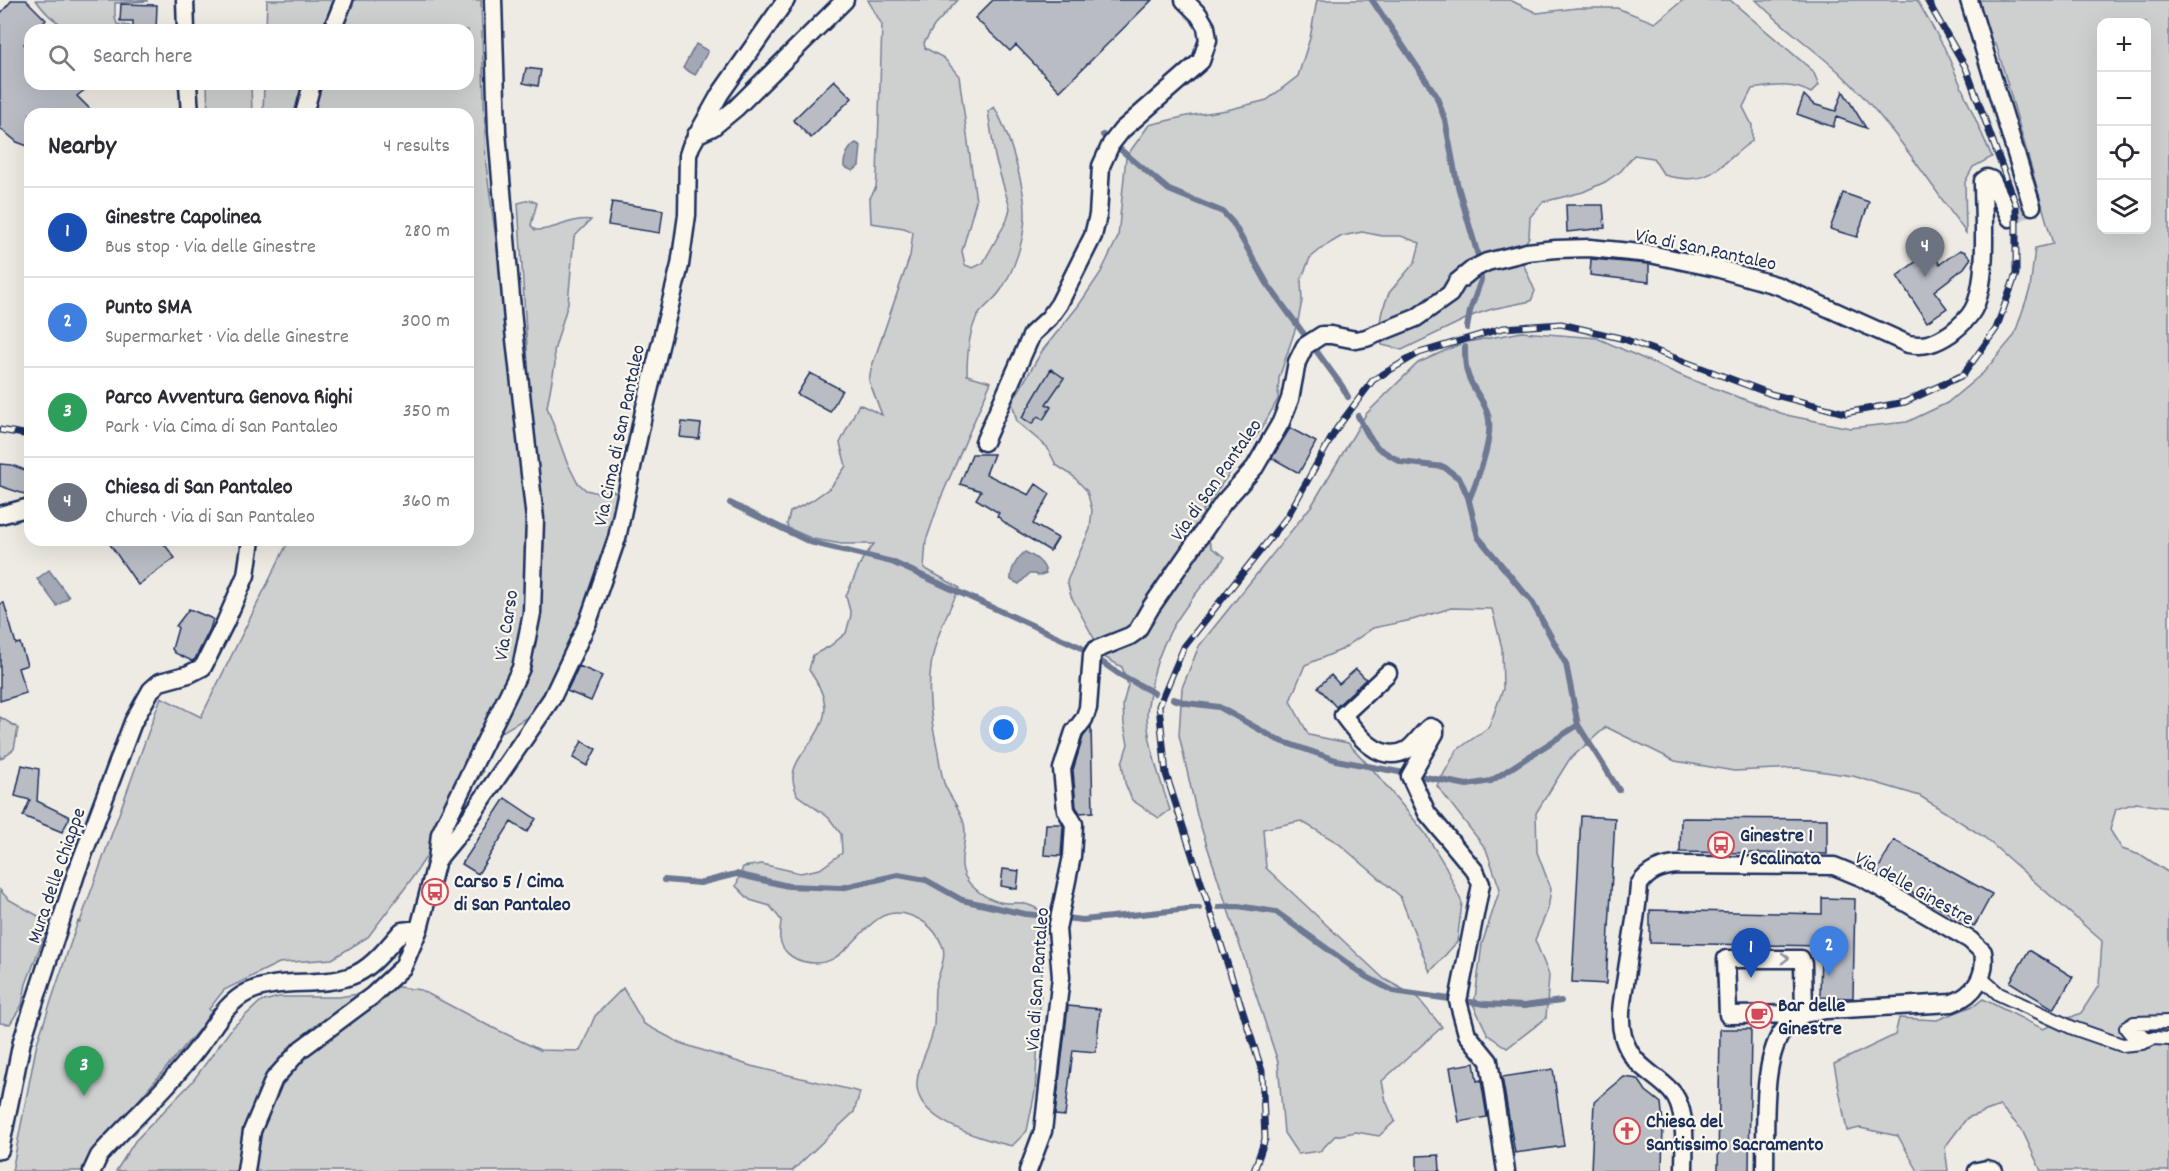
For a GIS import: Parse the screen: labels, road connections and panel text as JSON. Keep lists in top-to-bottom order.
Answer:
{
  "streets": {
    "street": [
      "Via di San Pantaleo",
      "Via Cima di San Pantaleo",
      "Via Carso",
      "Mura delle Chiappe",
      "Via delle Ginestre"
    ]
  },
  "crossings": [
    ["Via Cima di San Pantaleo", "Via Carso"]
  ],
  "places": {
    "bus stop": ["Ginestre 1 / Scalinata", "Carso 5 / Cima di San Pantaleo"],
    "cafe": ["Bar delle Ginestre"],
    "church": ["Chiesa del Santissimo Sacramento"]
  },
  "page": {
    "map_buttons": ["+", "−"],
    "search": "Search here",
    "heading": ["Nearby", "4 results"],
    "list": [
      {
        "mark": "1",
        "name": "Ginestre Capolinea",
        "note": "Bus stop · Via delle Ginestre",
        "value": "280 m"
      },
      {
        "mark": "2",
        "name": "Punto SMA",
        "note": "Supermarket · Via delle Ginestre",
        "value": "300 m"
      },
      {
        "mark": "3",
        "name": "Parco Avventura Genova Righi",
        "note": "Park · Via Cima di San Pantaleo",
        "value": "350 m"
      },
      {
        "mark": "4",
        "name": "Chiesa di San Pantaleo",
        "note": "Church · Via di San Pantaleo",
        "value": "360 m"
      }
    ],
    "pins": [
      "4",
      "2",
      "1",
      "3"
    ]
  }
}
